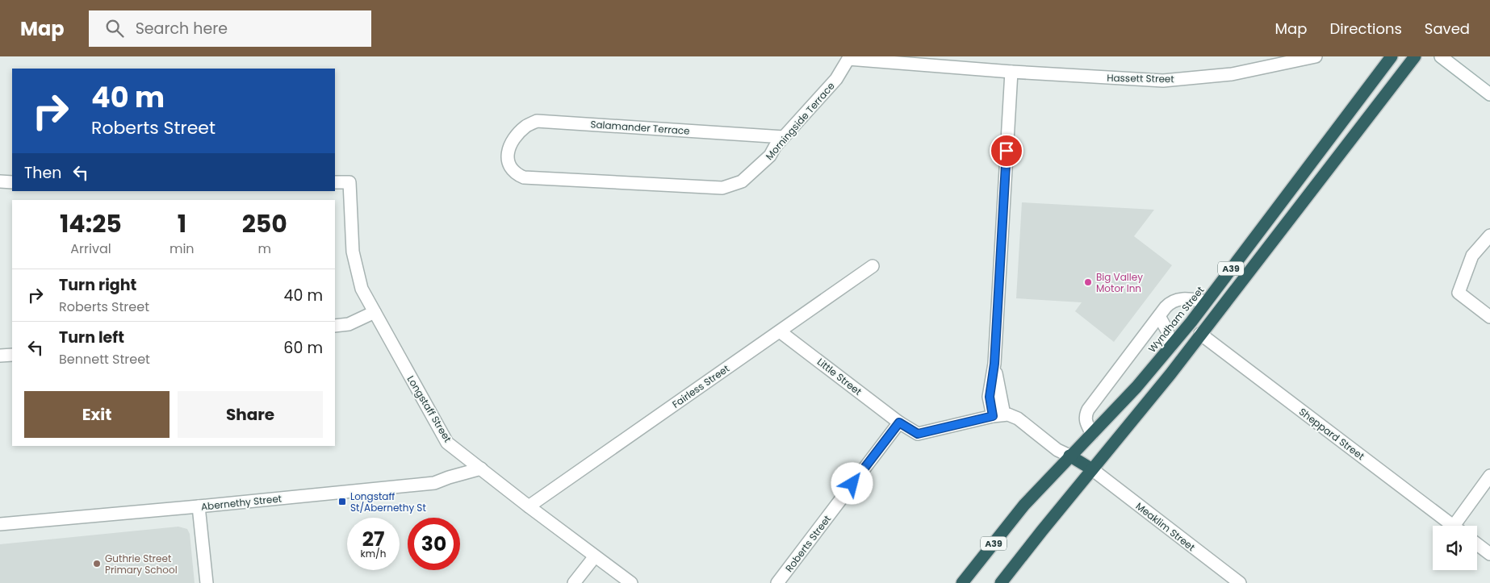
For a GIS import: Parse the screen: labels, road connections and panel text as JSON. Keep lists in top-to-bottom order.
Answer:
{
  "streets": {
    "highway": ["A39", "Wyndham Street"],
    "street": [
      "Hassett Street",
      "Morningside Terrace",
      "Salamander Terrace",
      "Little Street",
      "Fairless Street",
      "Longstaff Street",
      "Sheppard Street",
      "Abernethy Street",
      "Meaklim Street",
      "Roberts Street"
    ]
  },
  "crossings": [
    ["Hassett Street", "Morningside Terrace"],
    ["Morningside Terrace", "Salamander Terrace"],
    ["A39", "Sheppard Street"],
    ["A39", "Meaklim Street"],
    ["Little Street", "Fairless Street"],
    ["Little Street", "Roberts Street"],
    ["Fairless Street", "Longstaff Street"],
    ["Longstaff Street", "Abernethy Street"]
  ],
  "places": {
    "other": ["Big Valley Motor Inn", "Guthrie Street Primary School"],
    "transit": ["Longstaff St/Abernethy St"]
  },
  "page": {
    "header": "Map",
    "search": "Search here",
    "nav": ["Map", "Directions", "Saved"],
    "turn": ["40 m", "Roberts Street"],
    "then": "Then",
    "eta": [
      "14:25",
      "Arrival",
      "1",
      "min",
      "250",
      "m"
    ],
    "list": [
      {
        "name": "Turn right",
        "note": "Roberts Street",
        "value": "40 m"
      },
      {
        "name": "Turn left",
        "note": "Bennett Street",
        "value": "60 m"
      }
    ],
    "buttons": ["Exit", "Share"],
    "speed": "27 km/h",
    "limit": "30"
  }
}
